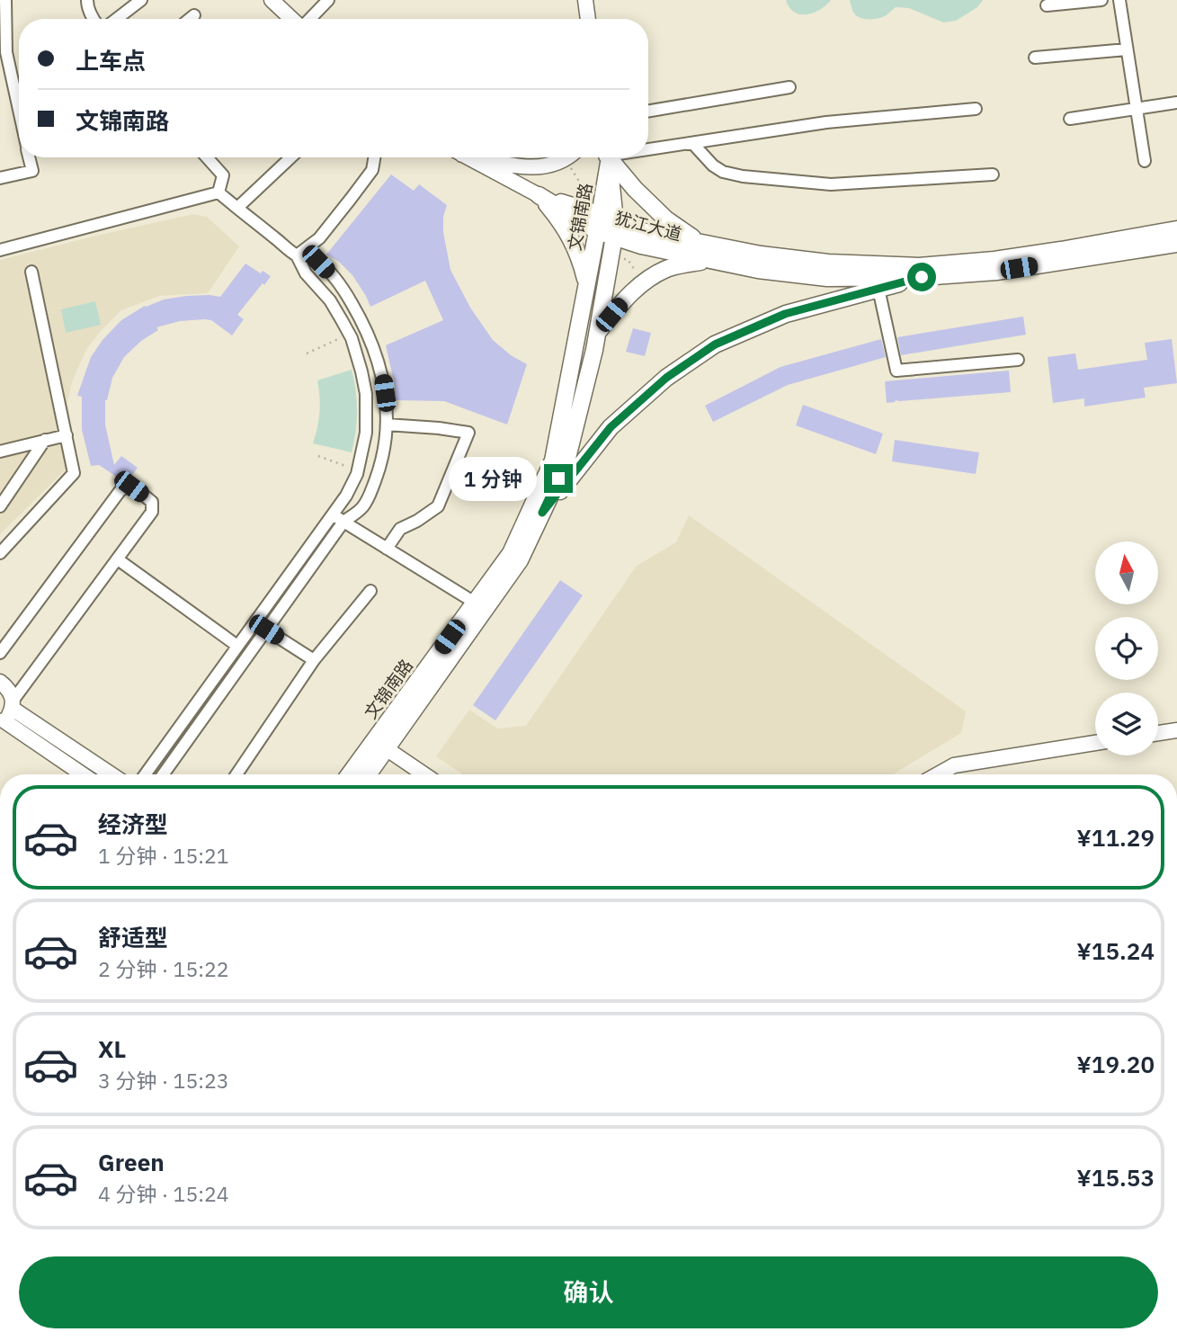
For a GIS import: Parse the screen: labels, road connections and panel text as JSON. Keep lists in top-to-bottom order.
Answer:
{
  "streets": {
    "main road": ["文锦南路", "犹江大道"]
  },
  "crossings": [
    ["文锦南路", "犹江大道"]
  ],
  "north": "top",
  "page": {
    "banner": ["上车点", "文锦南路"],
    "bubble": "1 分钟",
    "list": [
      {
        "name": "经济型",
        "note": "1 分钟 · 15:21",
        "value": "¥11.29"
      },
      {
        "name": "舒适型",
        "note": "2 分钟 · 15:22",
        "value": "¥15.24"
      },
      {
        "name": "XL",
        "note": "3 分钟 · 15:23",
        "value": "¥19.20"
      },
      {
        "name": "Green",
        "note": "4 分钟 · 15:24",
        "value": "¥15.53"
      }
    ],
    "buttons": "确认"
  }
}
